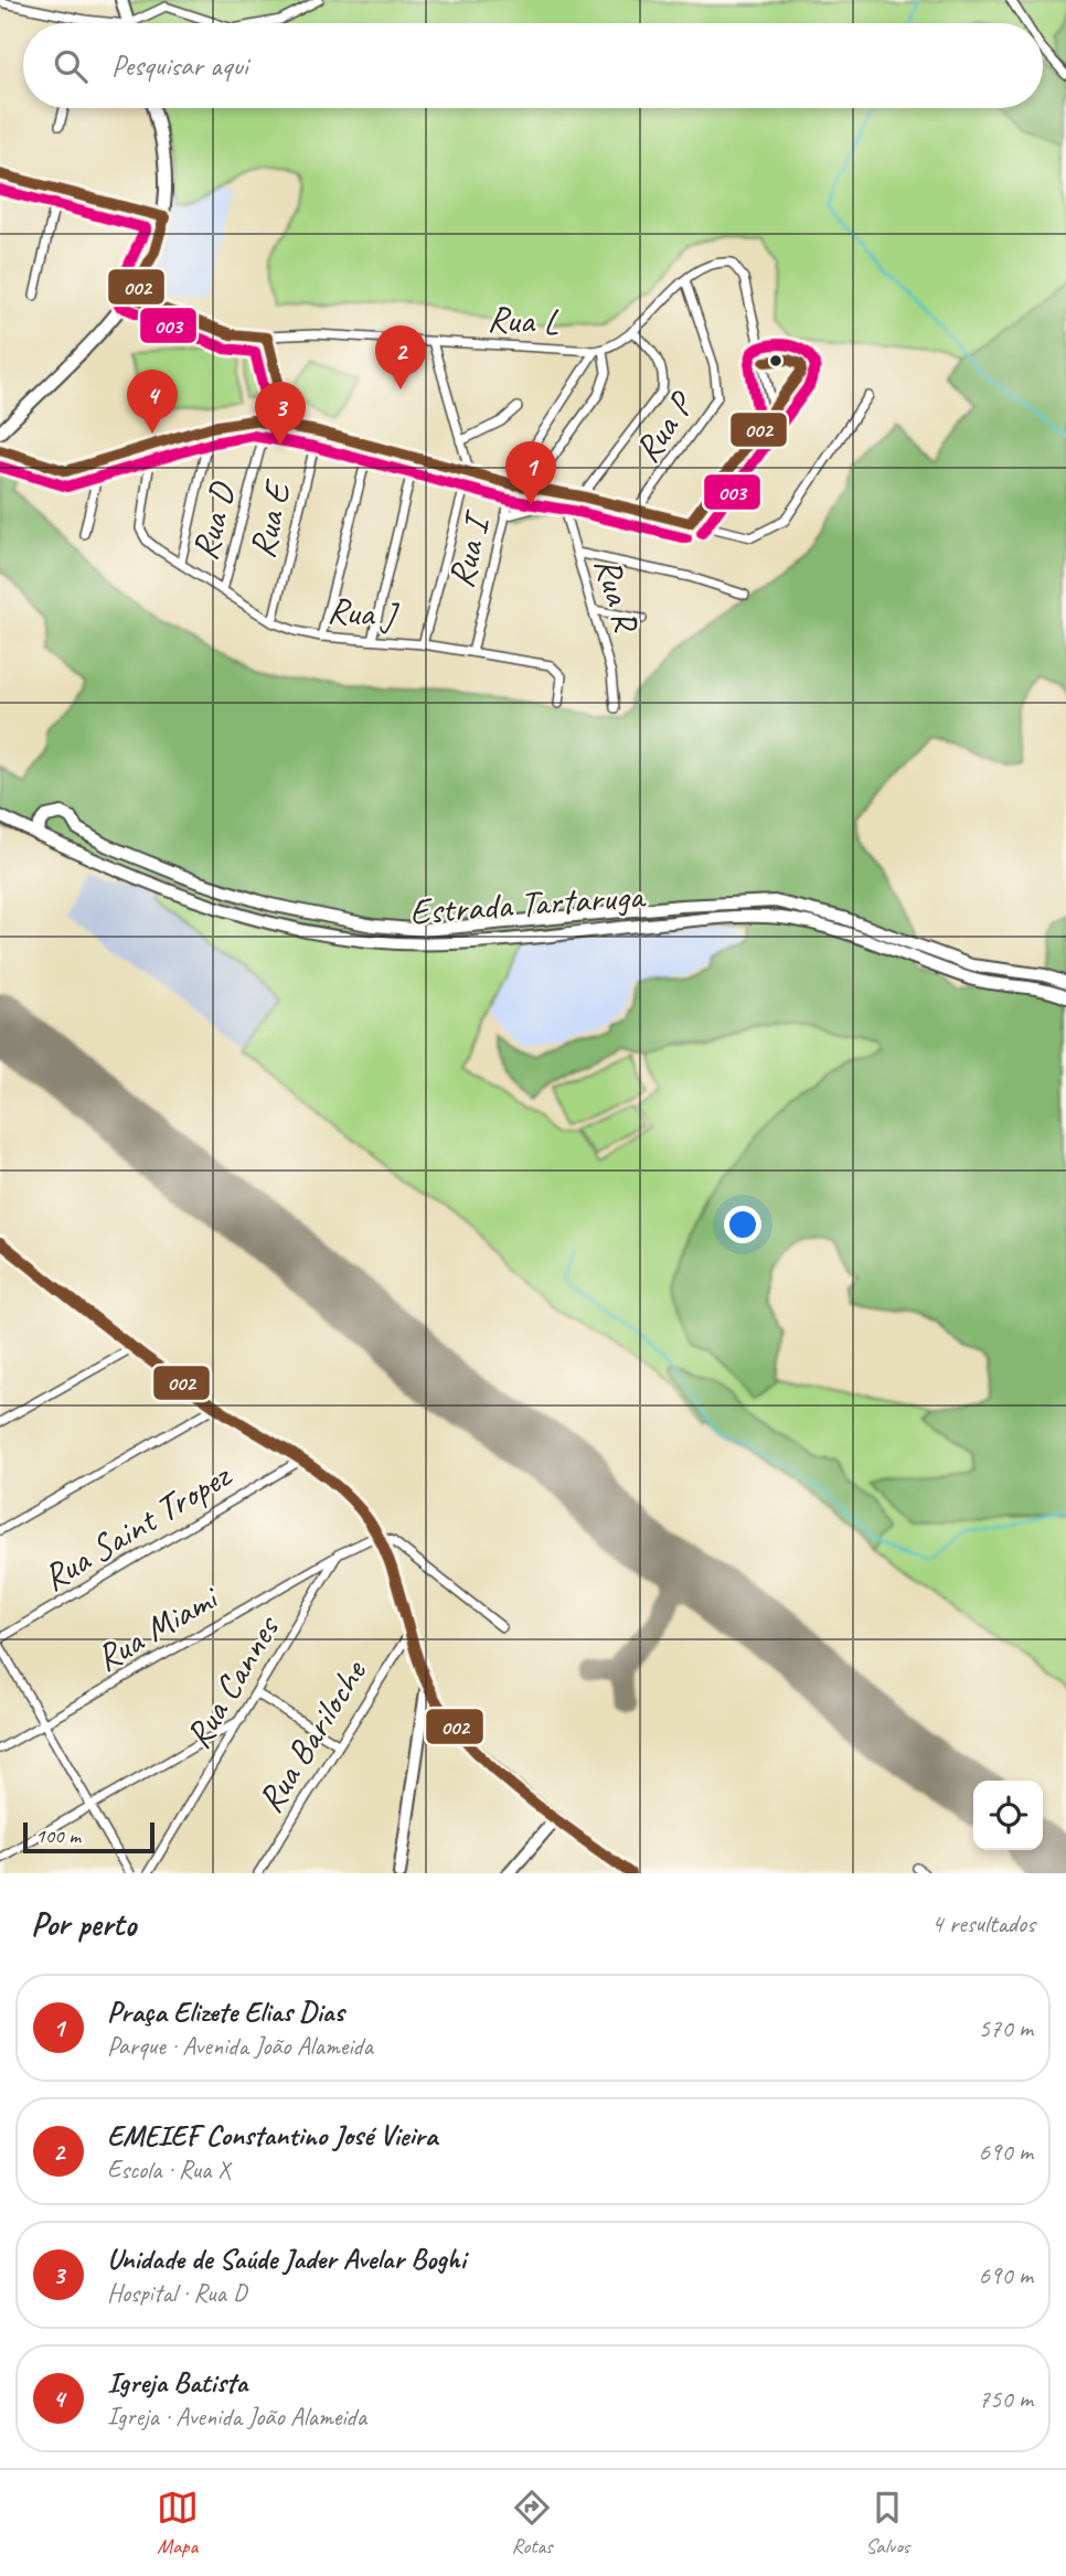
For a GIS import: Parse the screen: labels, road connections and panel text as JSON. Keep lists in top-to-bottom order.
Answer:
{
  "streets": {
    "street": [
      "Rua L",
      "Rua P",
      "Rua E",
      "Rua D",
      "Rua I",
      "Rua R",
      "Rua J",
      "Estrada Tartaruga",
      "Rua Saint Tropez",
      "Rua Miami",
      "Rua Cannes",
      "Rua Bariloche"
    ]
  },
  "crossings": [
    ["Rua L", "Rua P"],
    ["Rua L", "Rua I"],
    ["Rua E", "Rua J"],
    ["Rua D", "Rua J"],
    ["Rua I", "Rua J"],
    ["Rua Miami", "Rua Cannes"]
  ],
  "lines": ["transit line 002", "transit line 003"],
  "scale_bar": "100 m",
  "page": {
    "search": "Pesquisar aqui",
    "pins": [
      "2",
      "4",
      "3",
      "1"
    ],
    "scale": "100 m",
    "heading": ["Por perto", "4 resultados"],
    "list": [
      {
        "mark": "1",
        "name": "Praça Elizete Elias Dias",
        "note": "Parque · Avenida João Alameida",
        "value": "570 m"
      },
      {
        "mark": "2",
        "name": "EMEIEF Constantino José Vieira",
        "note": "Escola · Rua X",
        "value": "690 m"
      },
      {
        "mark": "3",
        "name": "Unidade de Saúde Jader Avelar Boghi",
        "note": "Hospital · Rua D",
        "value": "690 m"
      },
      {
        "mark": "4",
        "name": "Igreja Batista",
        "note": "Igreja · Avenida João Alameida",
        "value": "750 m"
      }
    ],
    "nav": ["Mapa", "Rotas", "Salvos"]
  }
}
